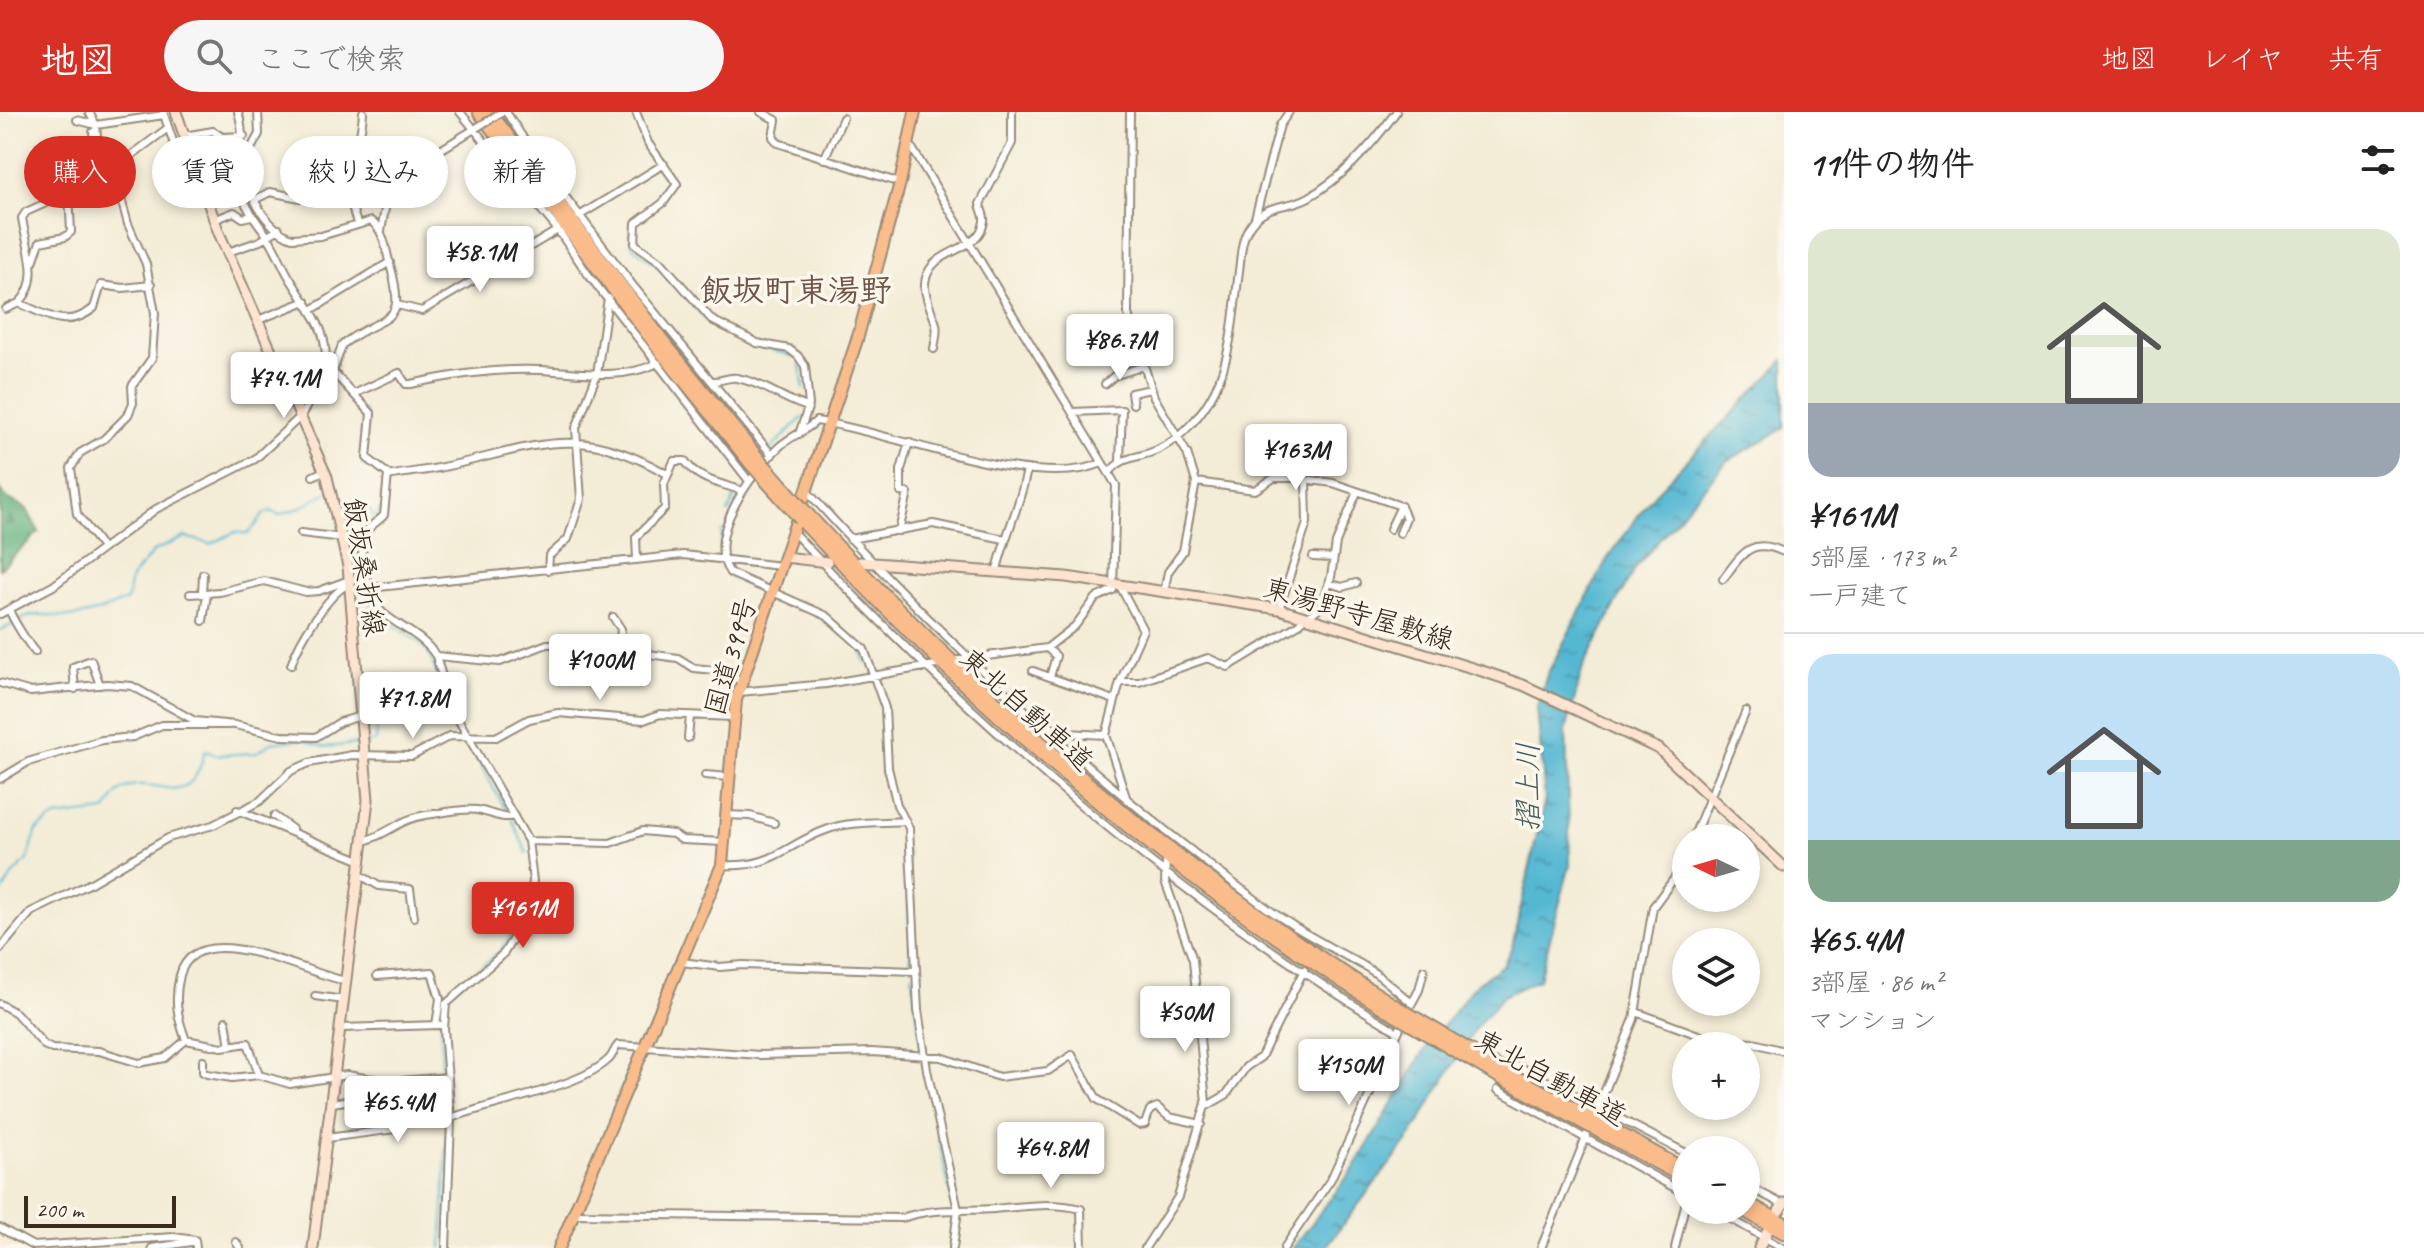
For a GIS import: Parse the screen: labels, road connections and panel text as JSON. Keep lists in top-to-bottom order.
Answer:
{
  "streets": {
    "highway": ["国道399号", "東北自動車道"],
    "main road": ["飯坂桑折線", "東湯野寺屋敷線"]
  },
  "districts": ["飯坂町東湯野"],
  "water": ["摺上川"],
  "scale_bar": "200 m",
  "north": "left",
  "page": {
    "header": "地図",
    "search": "ここで検索",
    "nav": ["地図", "レイヤ", "共有"],
    "heading": "11件の物件",
    "chip": [
      "購入",
      "賃貸",
      "絞り込み",
      "新着"
    ],
    "list": [
      {
        "name": "¥161M",
        "note": "5部屋 · 173 m² · 一戸建て"
      },
      {
        "name": "¥65.4M",
        "note": "3部屋 · 86 m² · マンション"
      }
    ],
    "price": [
      "¥58.1M",
      "¥86.7M",
      "¥74.1M",
      "¥163M",
      "¥100M",
      "¥71.8M",
      "¥161M",
      "¥50M",
      "¥150M",
      "¥65.4M",
      "¥64.8M"
    ],
    "map_buttons": ["+", "−"],
    "scale": "200 m"
  }
}
